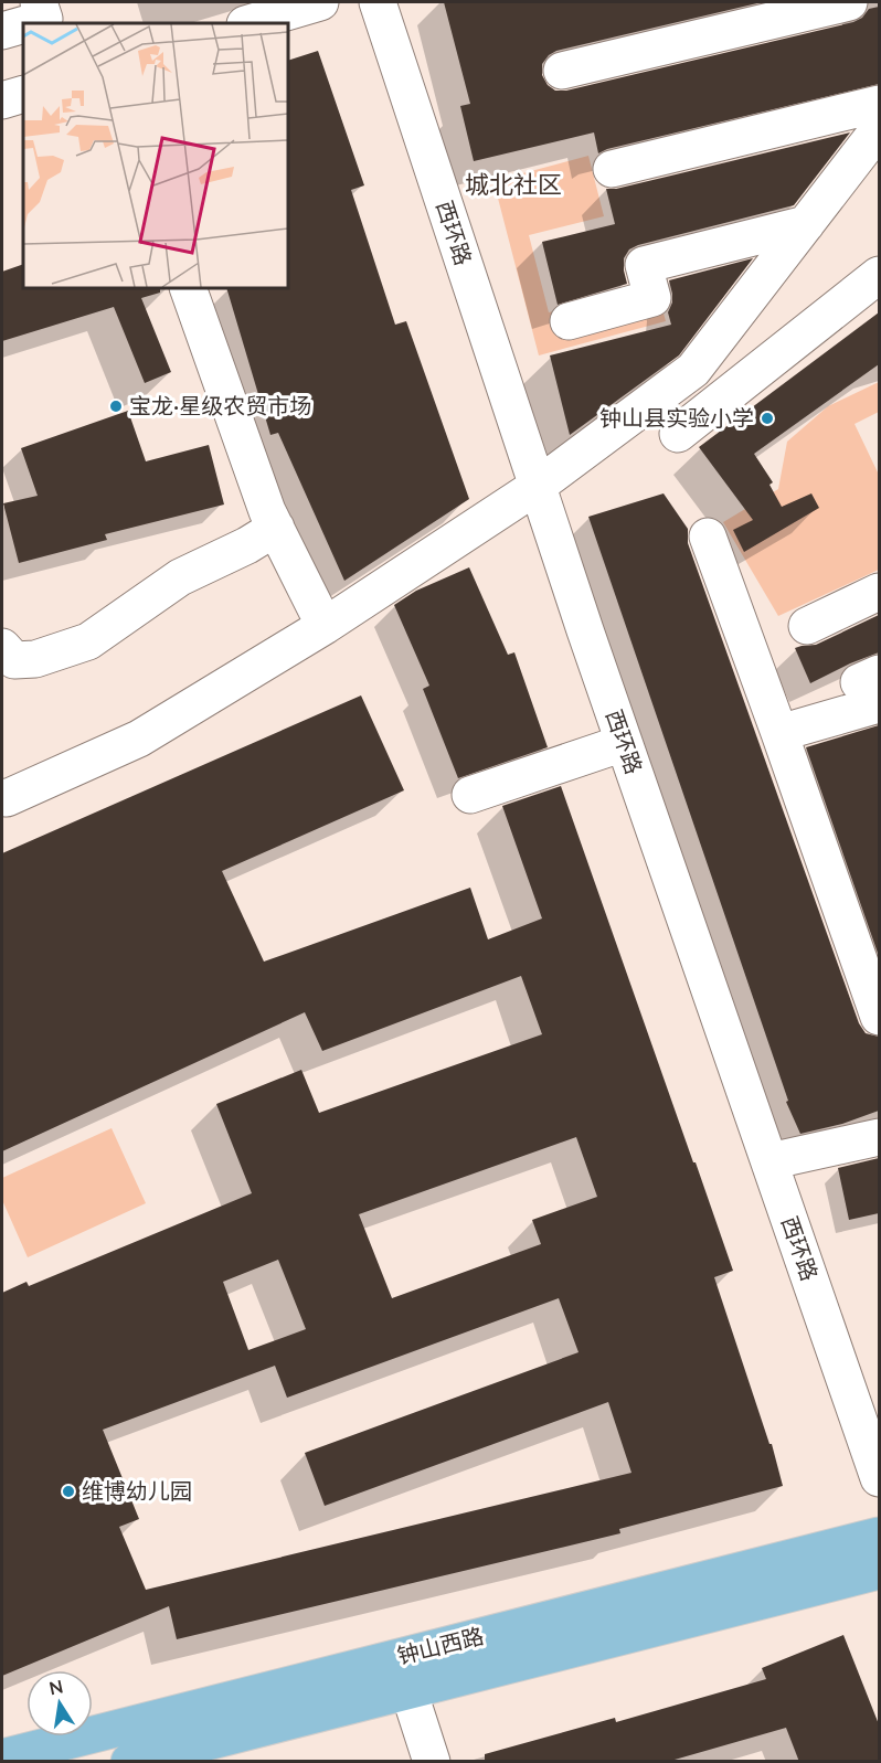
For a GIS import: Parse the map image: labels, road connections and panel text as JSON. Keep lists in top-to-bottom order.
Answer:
{
  "streets": {
    "main road": ["钟山西路"],
    "street": ["西环路"]
  },
  "districts": ["城北社区"],
  "places": ["宝龙·星级农贸市场", "钟山县实验小学", "维博幼儿园"],
  "north": "top"
}
